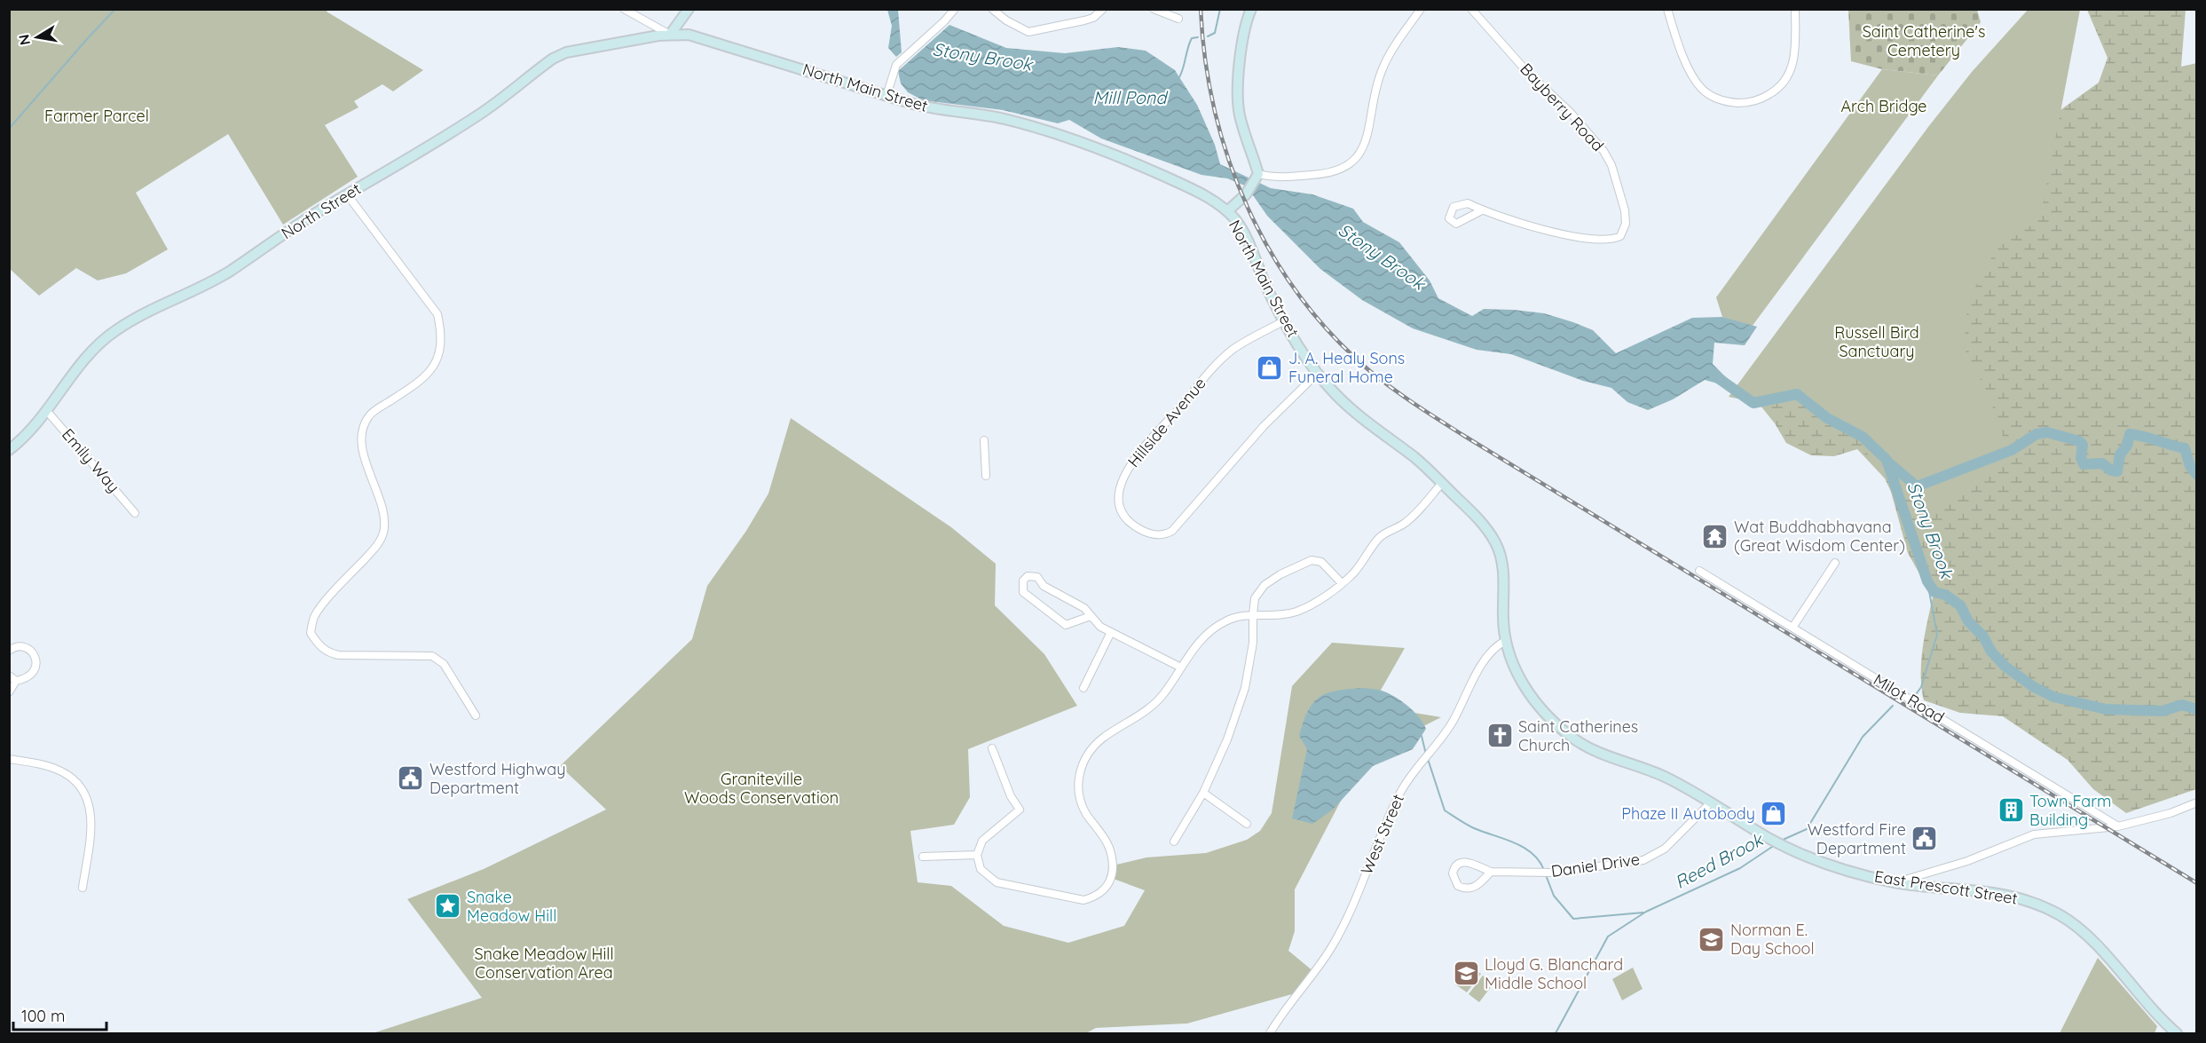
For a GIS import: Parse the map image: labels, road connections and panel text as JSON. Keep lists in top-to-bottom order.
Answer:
{
  "streets": {
    "main road": ["North Main Street", "North Street", "East Prescott Street"],
    "street": [
      "Bayberry Road",
      "Hillside Avenue",
      "Emily Way",
      "Milot Road",
      "West Street",
      "Daniel Drive"
    ]
  },
  "crossings": [
    ["North Main Street", "North Street"],
    ["North Main Street", "Hillside Avenue"],
    ["North Main Street", "West Street"],
    ["North Main Street", "Daniel Drive"],
    ["North Main Street", "East Prescott Street"],
    ["North Street", "Emily Way"],
    ["Daniel Drive", "East Prescott Street"]
  ],
  "water": ["Stony Brook", "Mill Pond", "Reed Brook"],
  "parks": [
    "Saint Catherine's Cemetery",
    "Arch Bridge",
    "Farmer Parcel",
    "Russell Bird Sanctuary",
    "Graniteville Woods Conservation",
    "Snake Meadow Hill Conservation Area"
  ],
  "places": {
    "shop": ["J. A. Healy Sons Funeral Home", "Phaze II Autobody"],
    "temple": ["Wat Buddhabhavana (Great Wisdom Center)"],
    "church": ["Saint Catherines Church"],
    "public building": ["Westford Highway Department", "Westford Fire Department"],
    "building": ["Town Farm Building"],
    "place": ["Snake Meadow Hill"],
    "school or university": ["Norman E. Day School", "Lloyd G. Blanchard Middle School"]
  },
  "scale_bar": "100 m",
  "north": "left"
}
